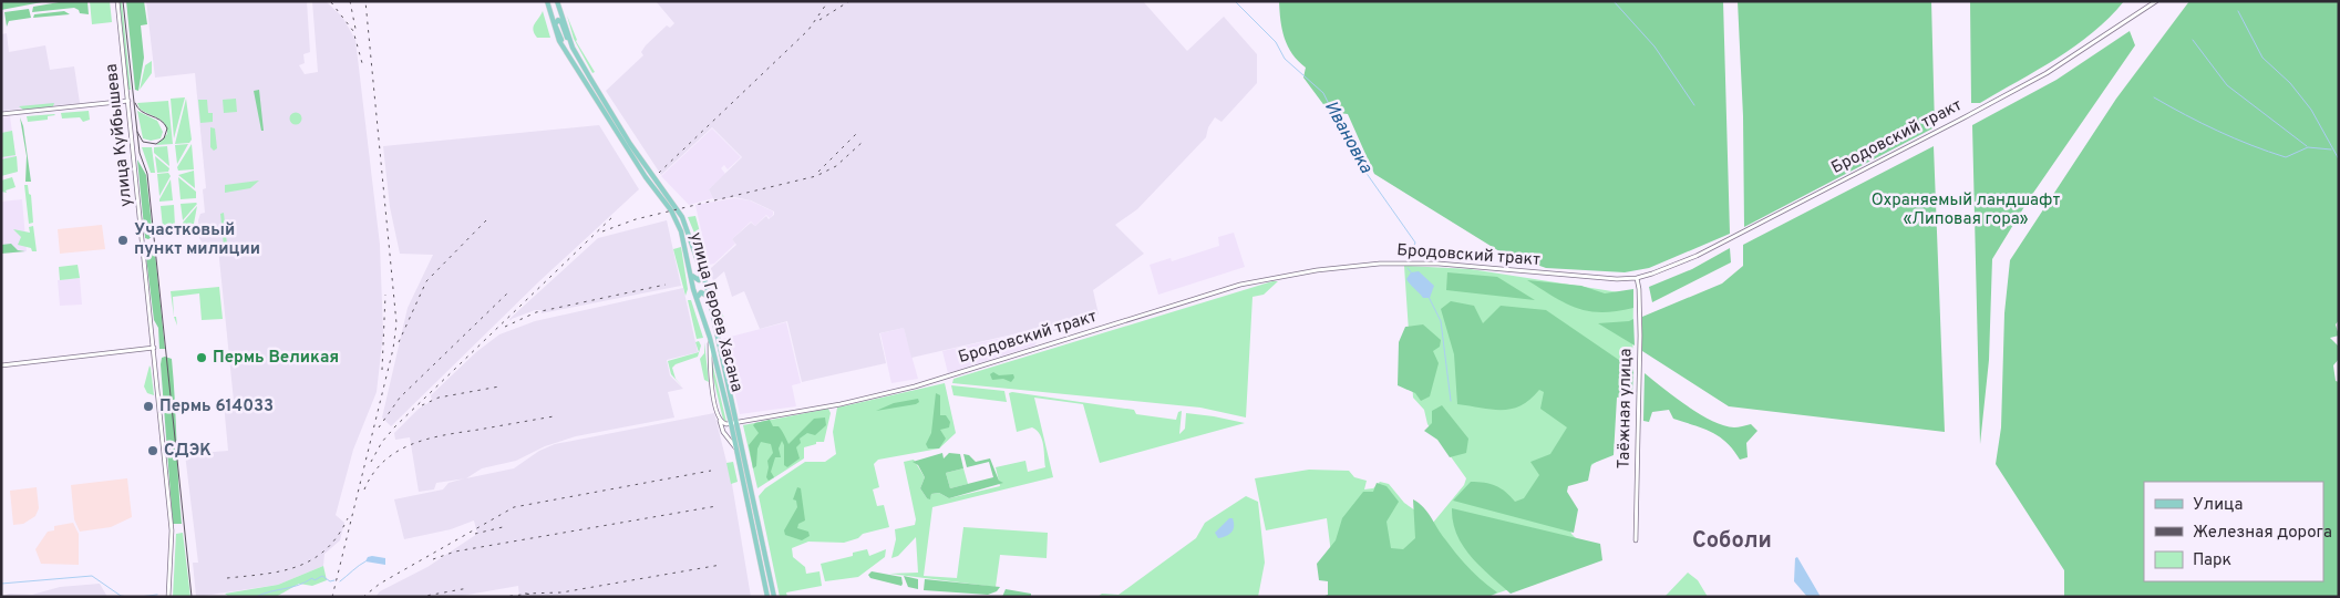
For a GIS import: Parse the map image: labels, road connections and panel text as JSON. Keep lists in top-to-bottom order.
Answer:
{
  "streets": {
    "main road": ["улица Героев Хасана"],
    "street": ["улица Куйбышева", "Бродовский тракт", "Таёжная улица"]
  },
  "crossings": [
    ["Бродовский тракт", "улица Героев Хасана"],
    ["Бродовский тракт", "Таёжная улица"]
  ],
  "districts": ["Соболи"],
  "water": ["Ивановка"],
  "parks": ["Охраняемый ландшафт «Липовая гора»"],
  "places": [
    "Участковый пункт милиции",
    "Пермь Великая",
    "Пермь 614033",
    "СДЭК"
  ],
  "legend": ["Улица", "Железная дорога", "Парк"]
}
